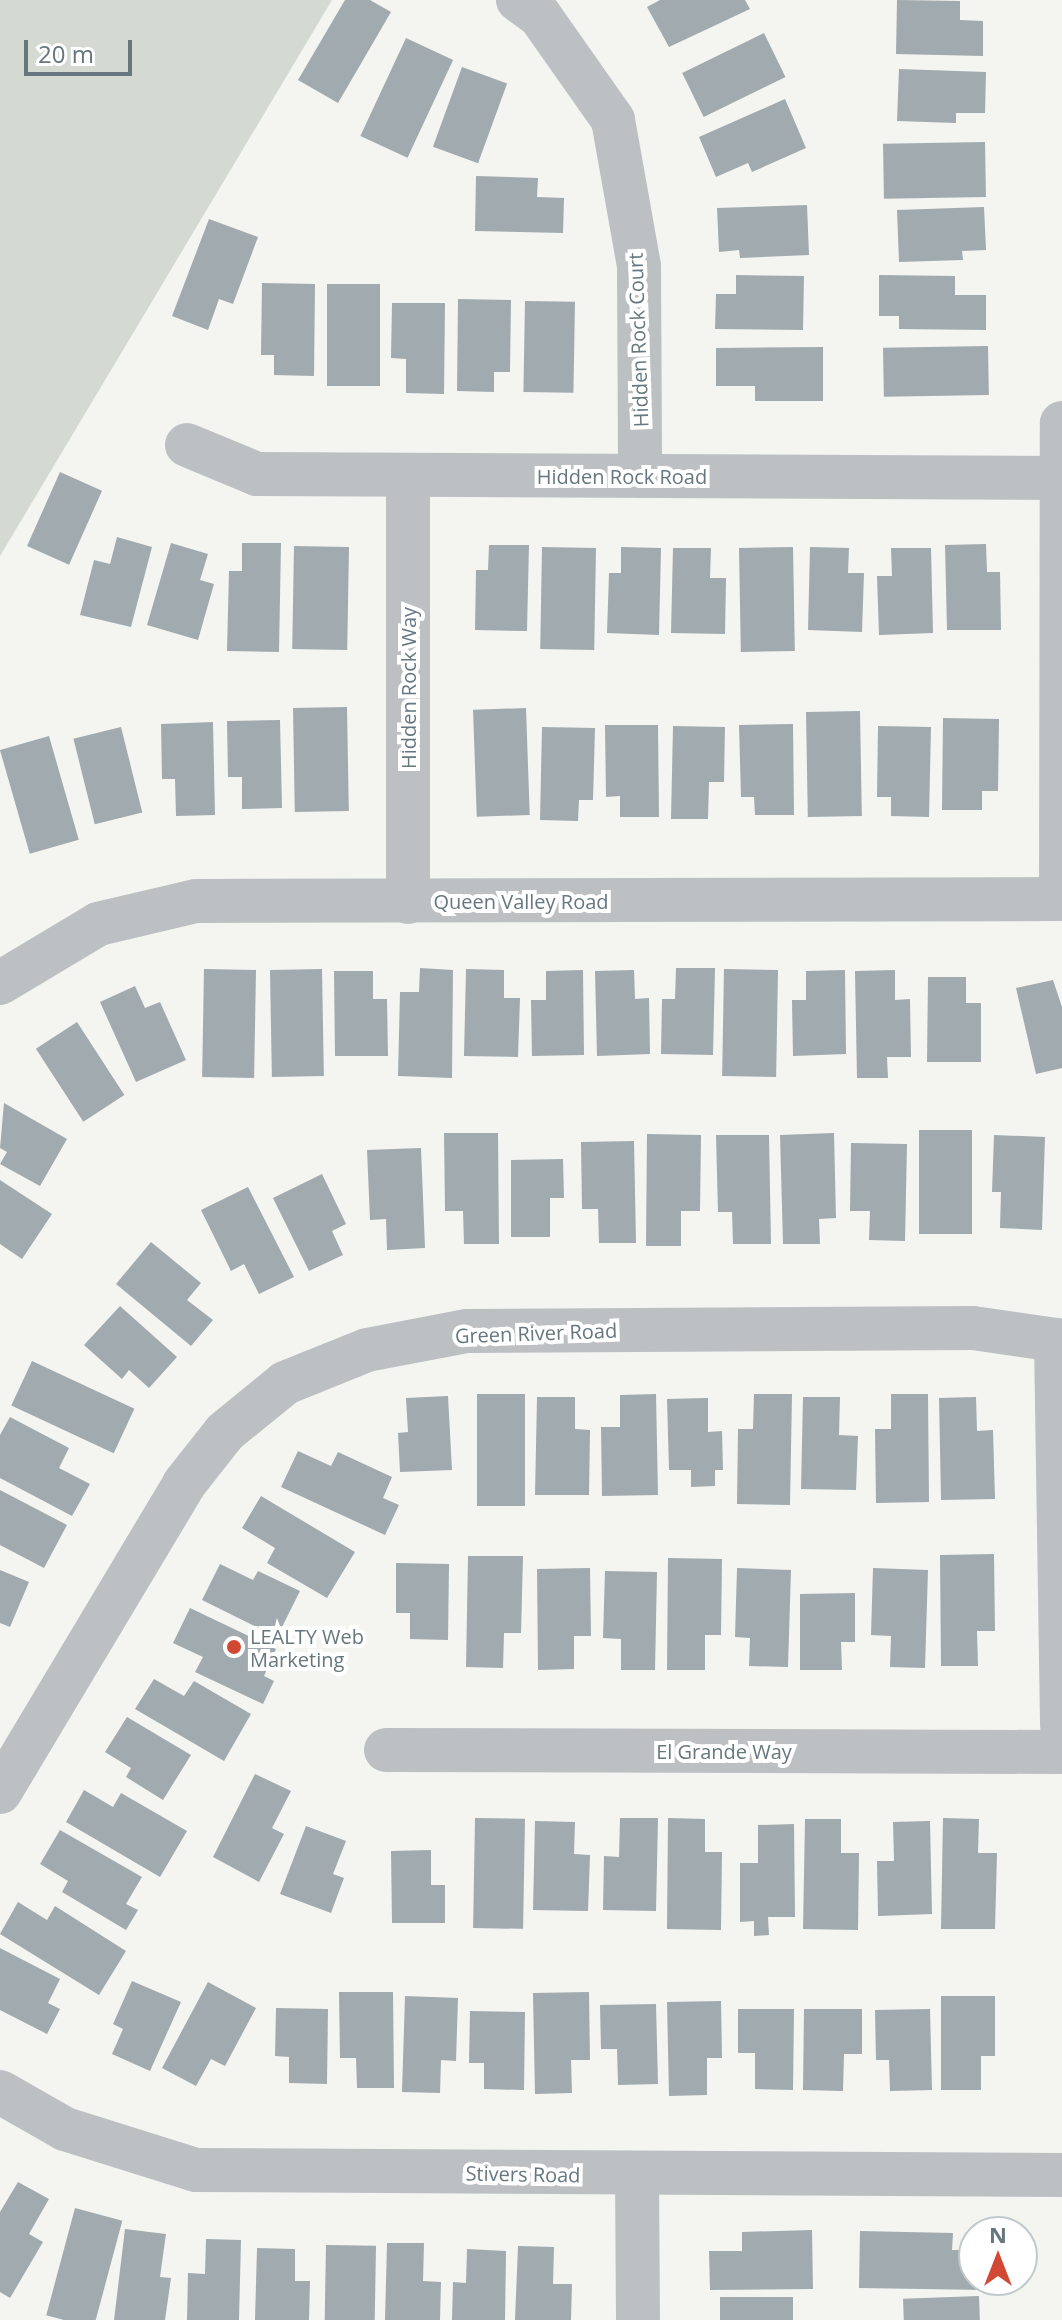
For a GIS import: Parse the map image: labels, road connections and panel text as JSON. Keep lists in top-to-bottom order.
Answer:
{
  "streets": {
    "street": [
      "Hidden Rock Court",
      "Hidden Rock Road",
      "Hidden Rock Way",
      "Queen Valley Road",
      "Green River Road",
      "El Grande Way",
      "Stivers Road"
    ]
  },
  "crossings": [
    ["Hidden Rock Court", "Hidden Rock Road"],
    ["Hidden Rock Road", "Hidden Rock Way"],
    ["Hidden Rock Way", "Queen Valley Road"]
  ],
  "places": ["LEALTY Web Marketing"],
  "scale_bar": "20 m",
  "north": "top"
}
